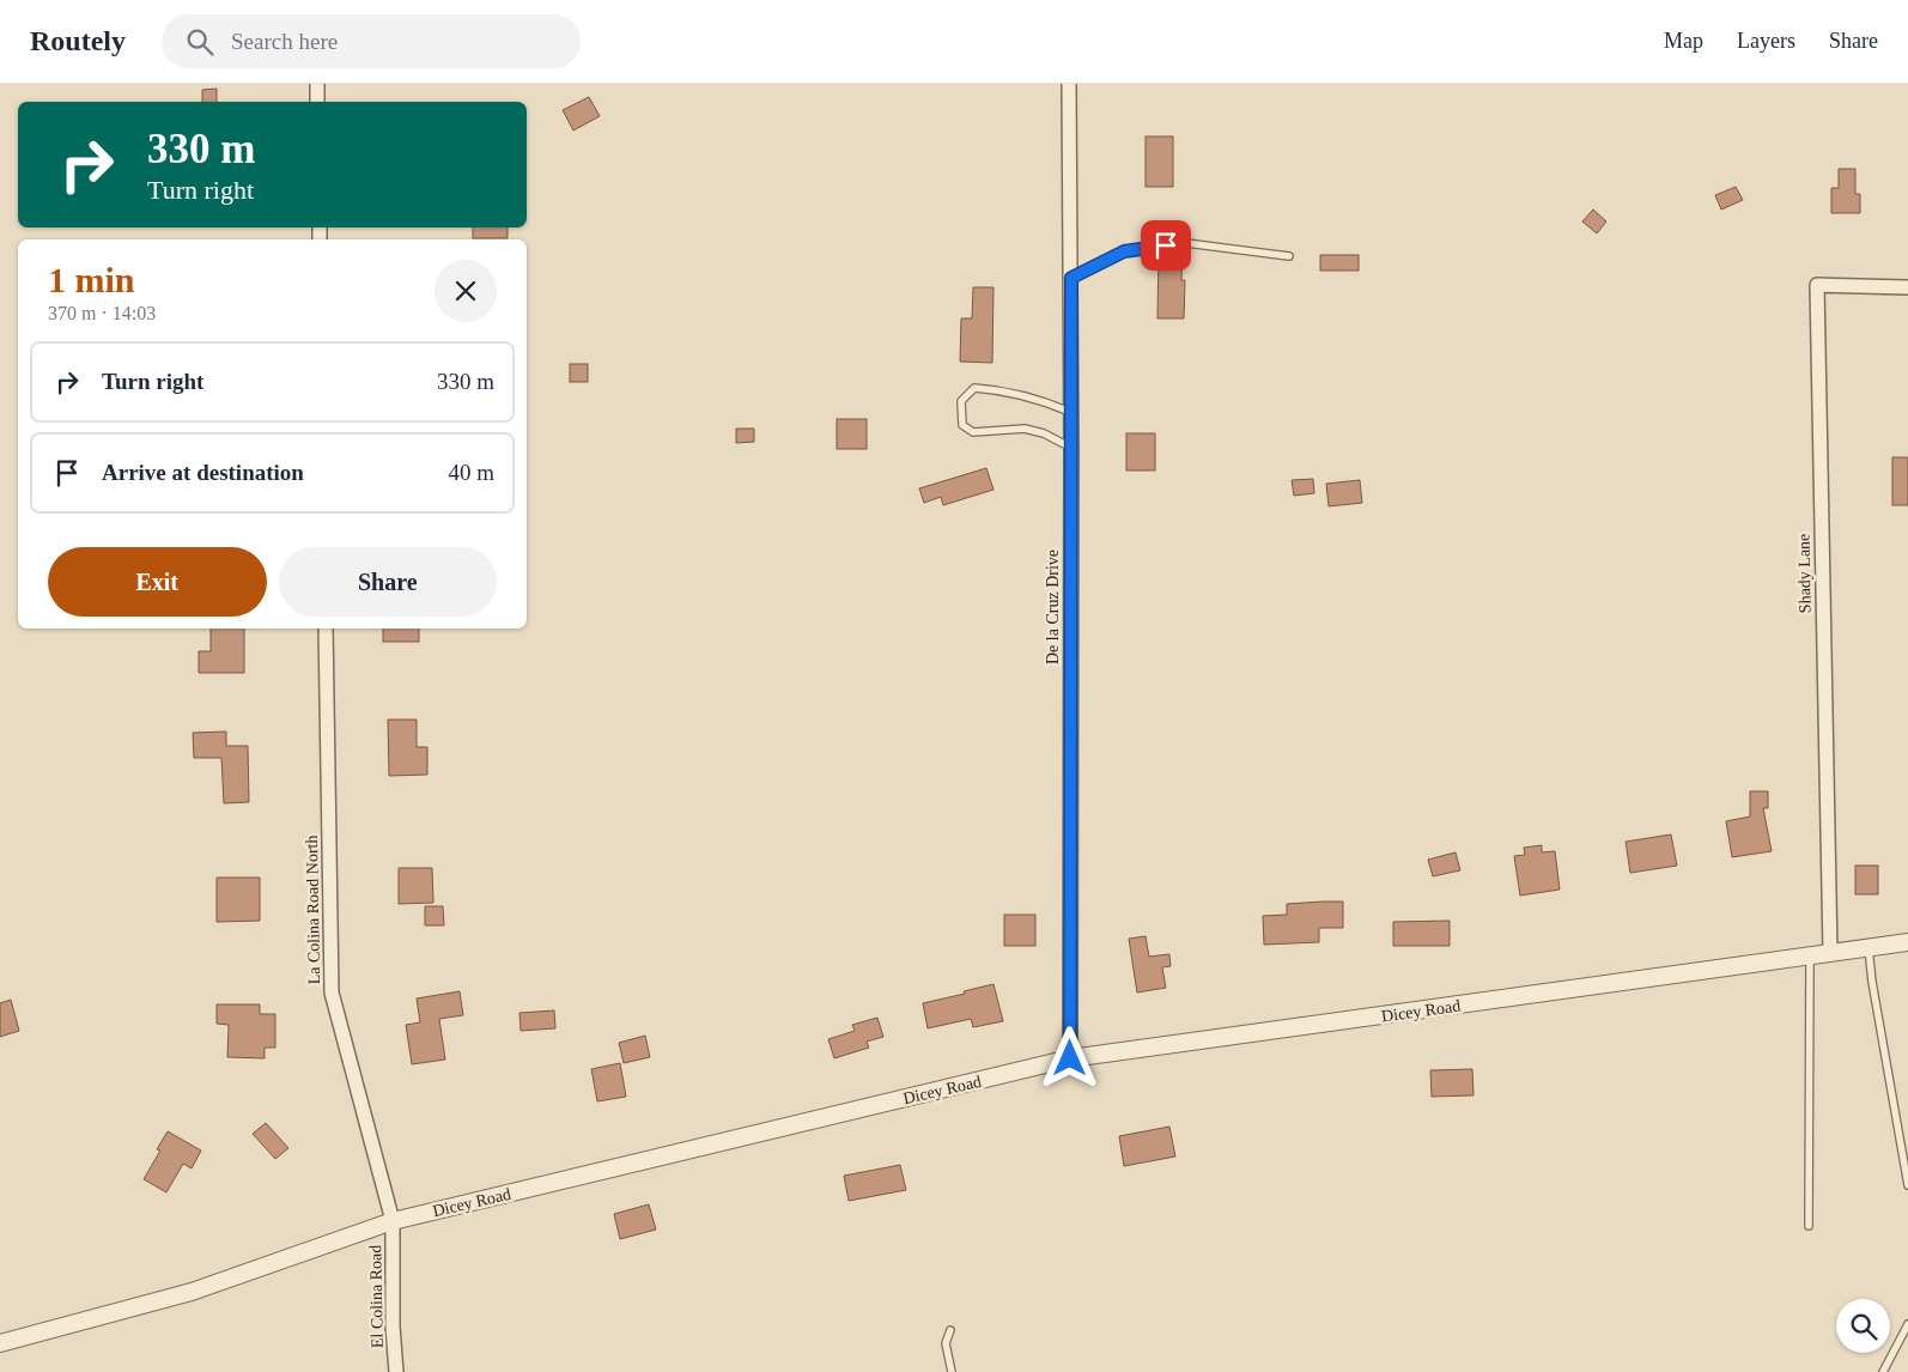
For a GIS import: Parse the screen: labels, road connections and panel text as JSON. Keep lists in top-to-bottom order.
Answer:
{
  "streets": {
    "street": [
      "Shady Lane",
      "De la Cruz Drive",
      "La Colina Road North",
      "Dicey Road",
      "El Colina Road"
    ]
  },
  "crossings": [
    ["Shady Lane", "Dicey Road"],
    ["De la Cruz Drive", "Dicey Road"],
    ["La Colina Road North", "Dicey Road"],
    ["La Colina Road North", "El Colina Road"],
    ["Dicey Road", "El Colina Road"]
  ],
  "page": {
    "header": "Routely",
    "search": "Search here",
    "nav": ["Map", "Layers", "Share"],
    "turn": ["330 m", "Turn right"],
    "heading": ["1 min", "370 m · 14:03"],
    "list": [
      {
        "name": "Turn right",
        "value": "330 m"
      },
      {
        "name": "Arrive at destination",
        "value": "40 m"
      }
    ],
    "buttons": ["Exit", "Share"]
  }
}
